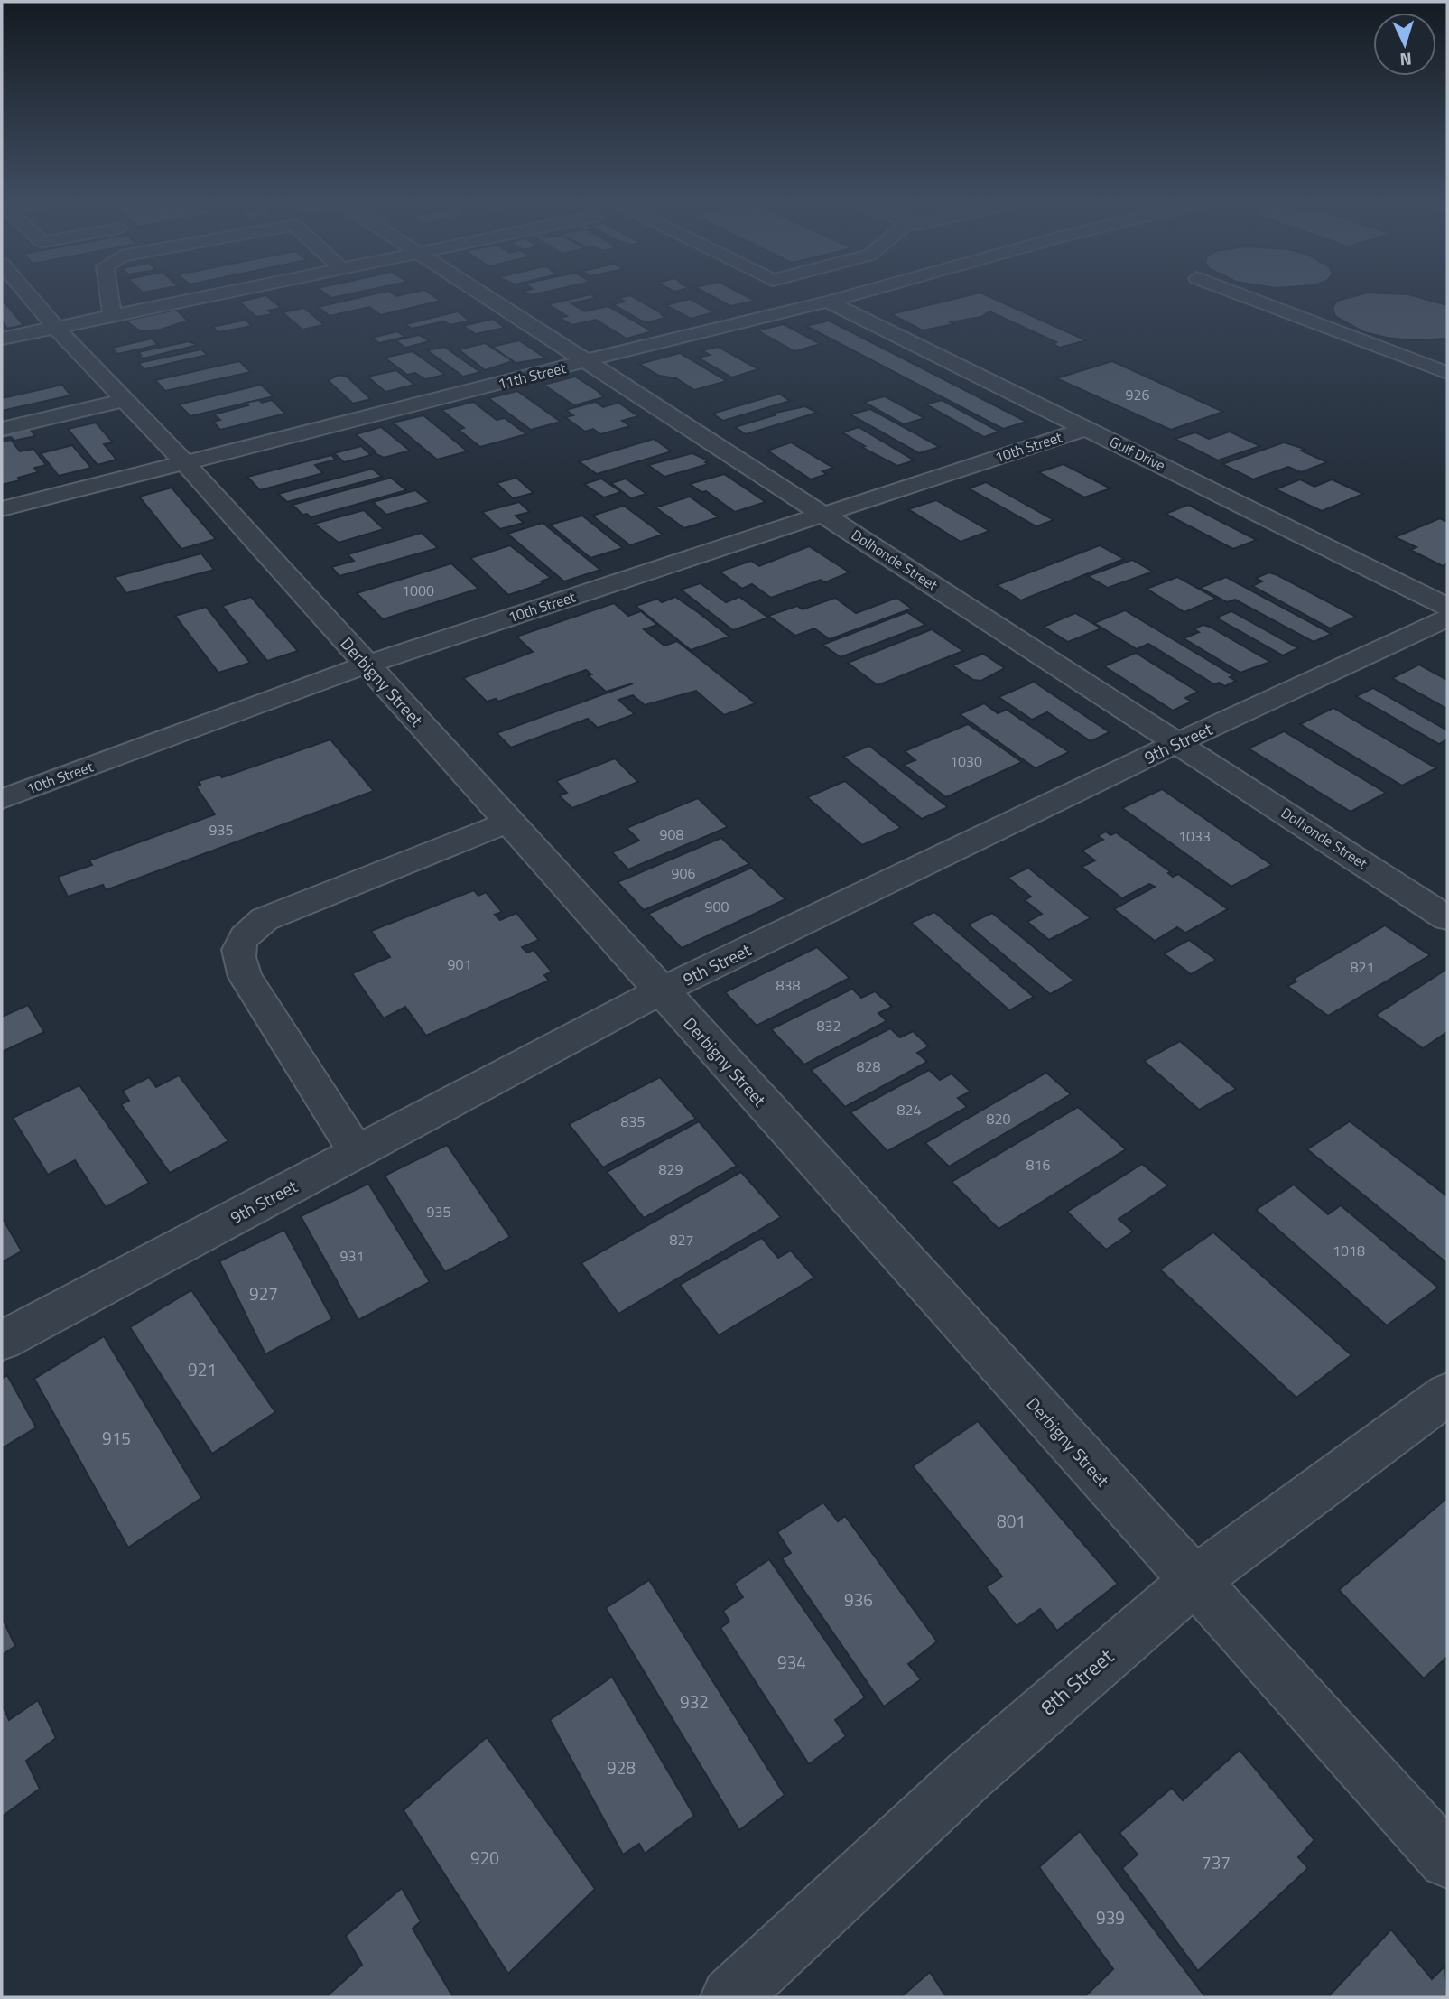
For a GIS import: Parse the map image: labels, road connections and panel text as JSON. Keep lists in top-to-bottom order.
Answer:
{
  "streets": {
    "street": [
      "11th Street",
      "10th Street",
      "Gulf Drive",
      "Dolhonde Street",
      "Derbigny Street",
      "9th Street",
      "8th Street"
    ]
  },
  "crossings": [
    ["11th Street", "Gulf Drive"],
    ["11th Street", "Dolhonde Street"],
    ["11th Street", "Derbigny Street"],
    ["10th Street", "Gulf Drive"],
    ["10th Street", "Dolhonde Street"],
    ["10th Street", "Derbigny Street"],
    ["Dolhonde Street", "9th Street"],
    ["Derbigny Street", "9th Street"],
    ["Derbigny Street", "8th Street"]
  ],
  "house_numbers": [
    "926",
    "1000",
    "1030",
    "935",
    "908",
    "1033",
    "906",
    "900",
    "901",
    "821",
    "838",
    "832",
    "828",
    "824",
    "820",
    "835",
    "816",
    "829",
    "935",
    "827",
    "1018",
    "931",
    "927",
    "921",
    "915",
    "801",
    "936",
    "934",
    "932",
    "928",
    "920",
    "737",
    "939"
  ],
  "north": "bottom"
}
